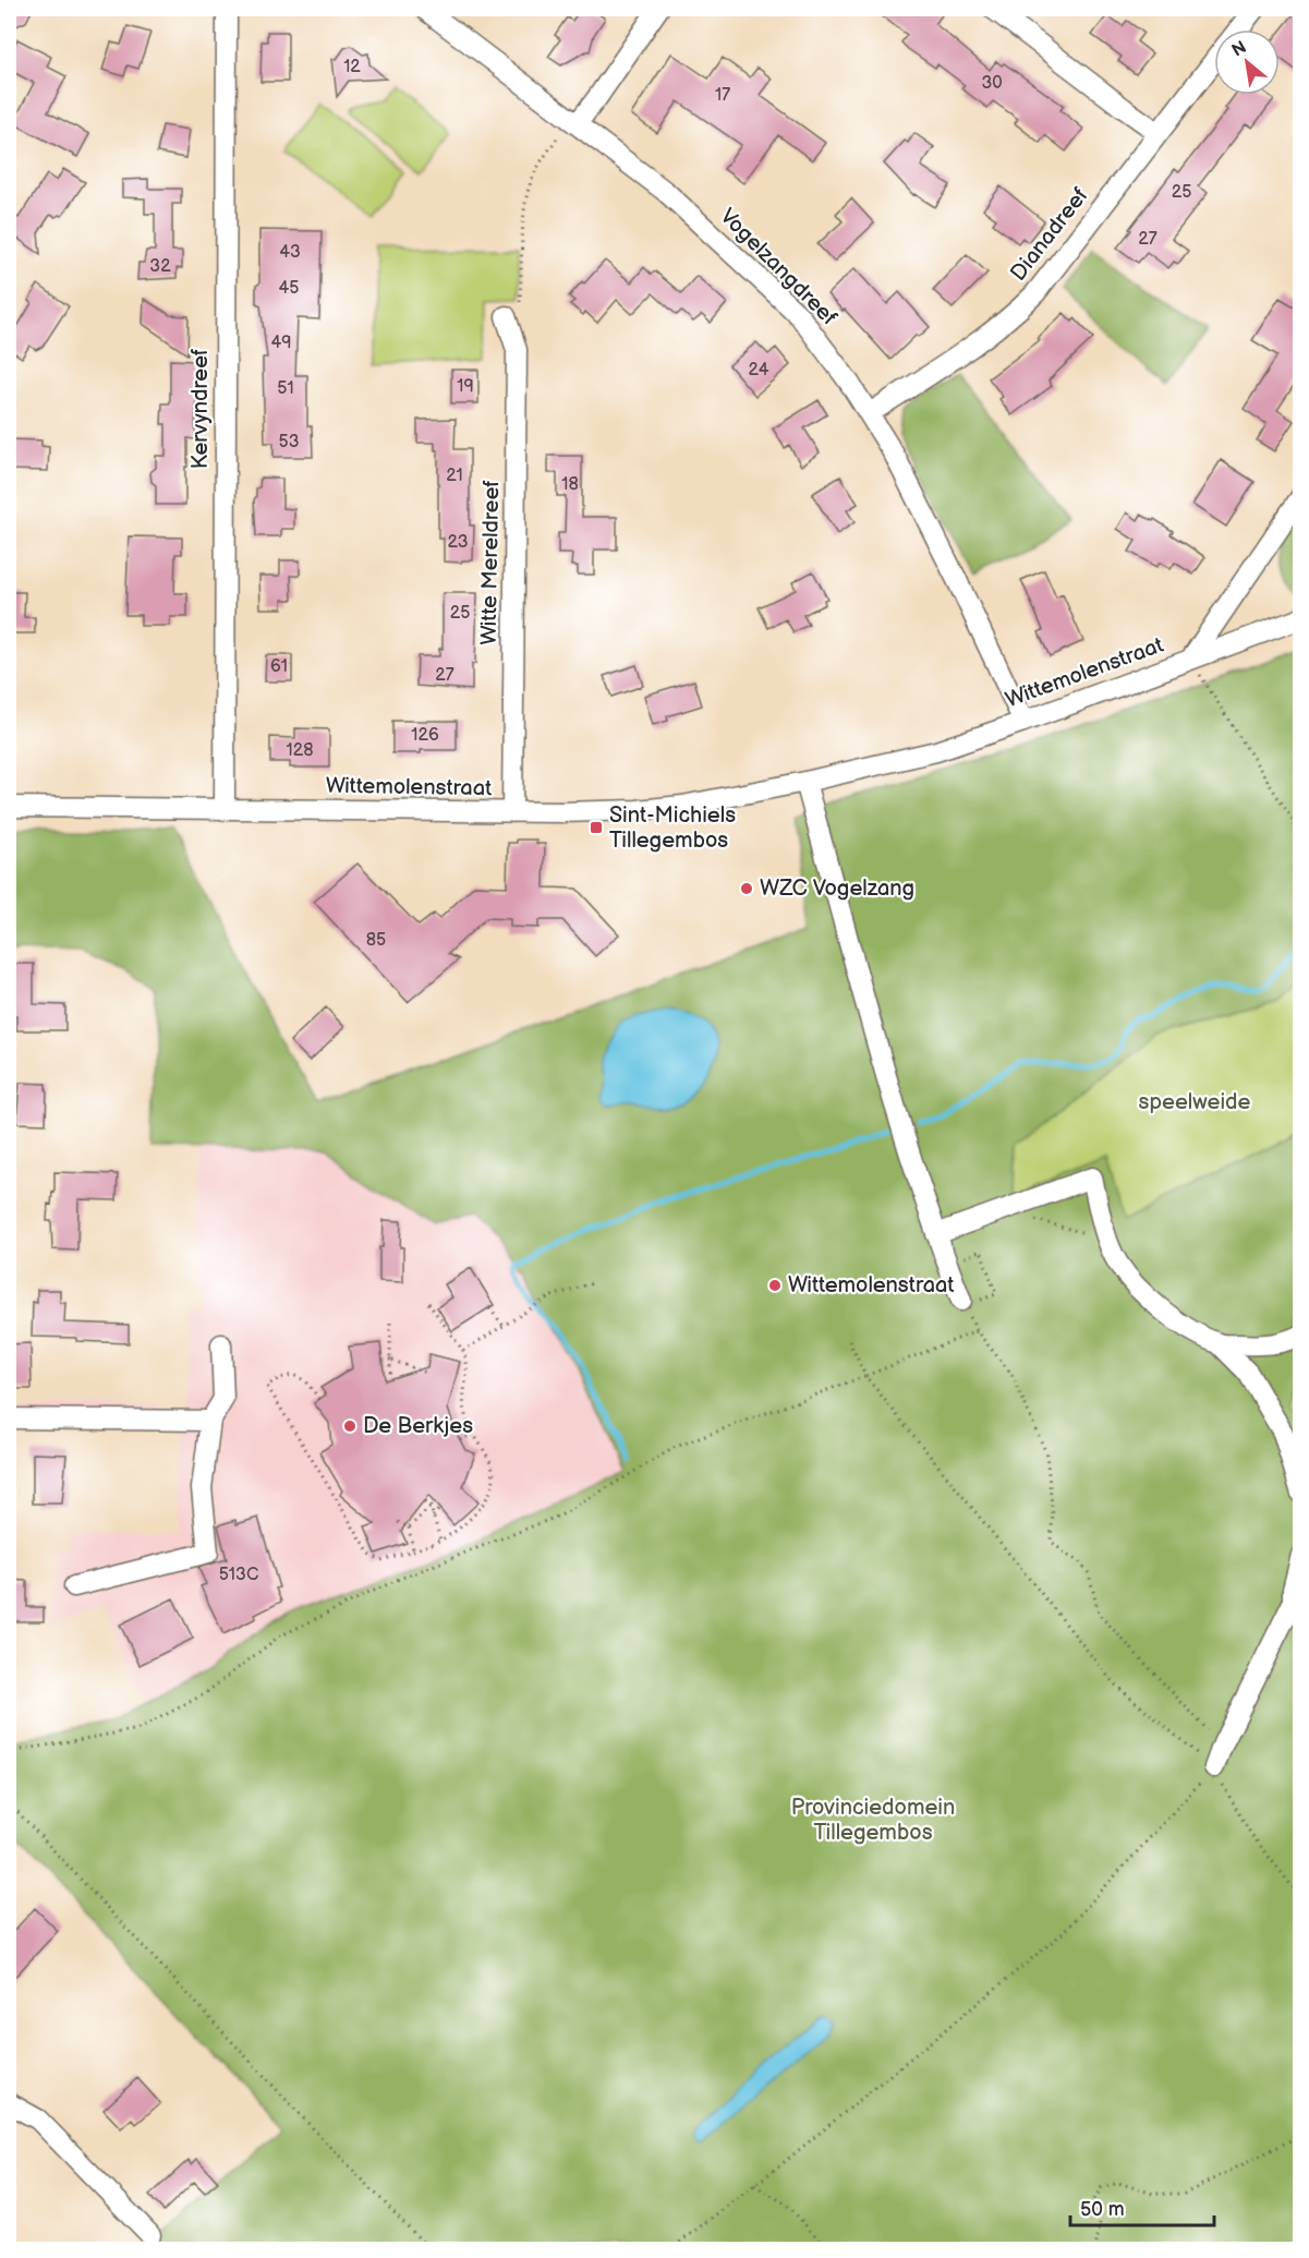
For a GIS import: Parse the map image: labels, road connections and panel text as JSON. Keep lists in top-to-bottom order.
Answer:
{
  "streets": {
    "street": [
      "Dianadreef",
      "Vogelzangdreef",
      "Kervyndreef",
      "Witte Mereldreef",
      "Wittemolenstraat"
    ]
  },
  "crossings": [
    ["Dianadreef", "Vogelzangdreef"],
    ["Vogelzangdreef", "Wittemolenstraat"],
    ["Kervyndreef", "Wittemolenstraat"],
    ["Witte Mereldreef", "Wittemolenstraat"]
  ],
  "parks": ["speelweide", "Provinciedomein Tillegembos"],
  "places": {
    "transit": ["Sint-Michiels Tillegembos"],
    "other": ["WZC Vogelzang", "Wittemolenstraat", "De Berkjes"]
  },
  "house_numbers": [
    "12",
    "30",
    "17",
    "25",
    "27",
    "43",
    "32",
    "45",
    "49",
    "24",
    "19",
    "51",
    "53",
    "21",
    "18",
    "23",
    "25",
    "61",
    "27",
    "126",
    "128",
    "85",
    "513C"
  ],
  "scale_bar": "50 m",
  "north": "top left"
}
